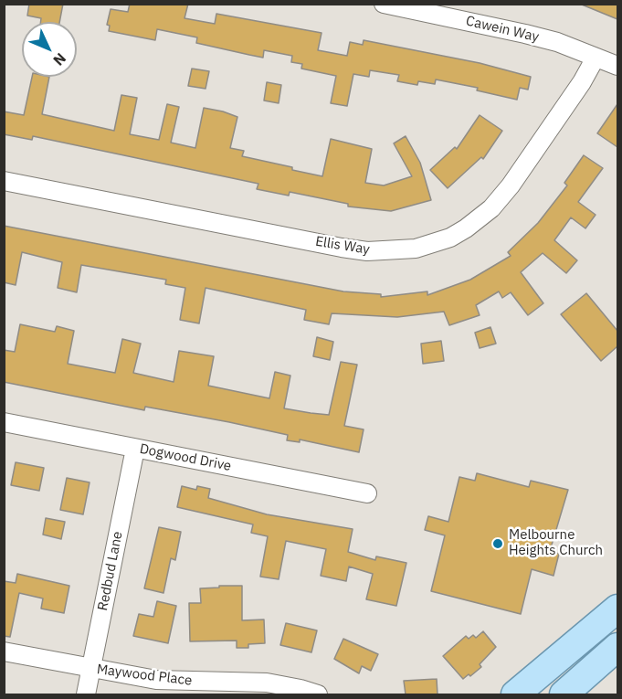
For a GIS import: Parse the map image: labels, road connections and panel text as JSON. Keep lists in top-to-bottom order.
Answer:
{
  "streets": {
    "street": [
      "Cawein Way",
      "Ellis Way",
      "Dogwood Drive",
      "Redbud Lane",
      "Maywood Place"
    ]
  },
  "crossings": [
    ["Cawein Way", "Ellis Way"],
    ["Dogwood Drive", "Redbud Lane"],
    ["Redbud Lane", "Maywood Place"]
  ],
  "places": ["Melbourne Heights Church"],
  "north": "bottom right"
}
